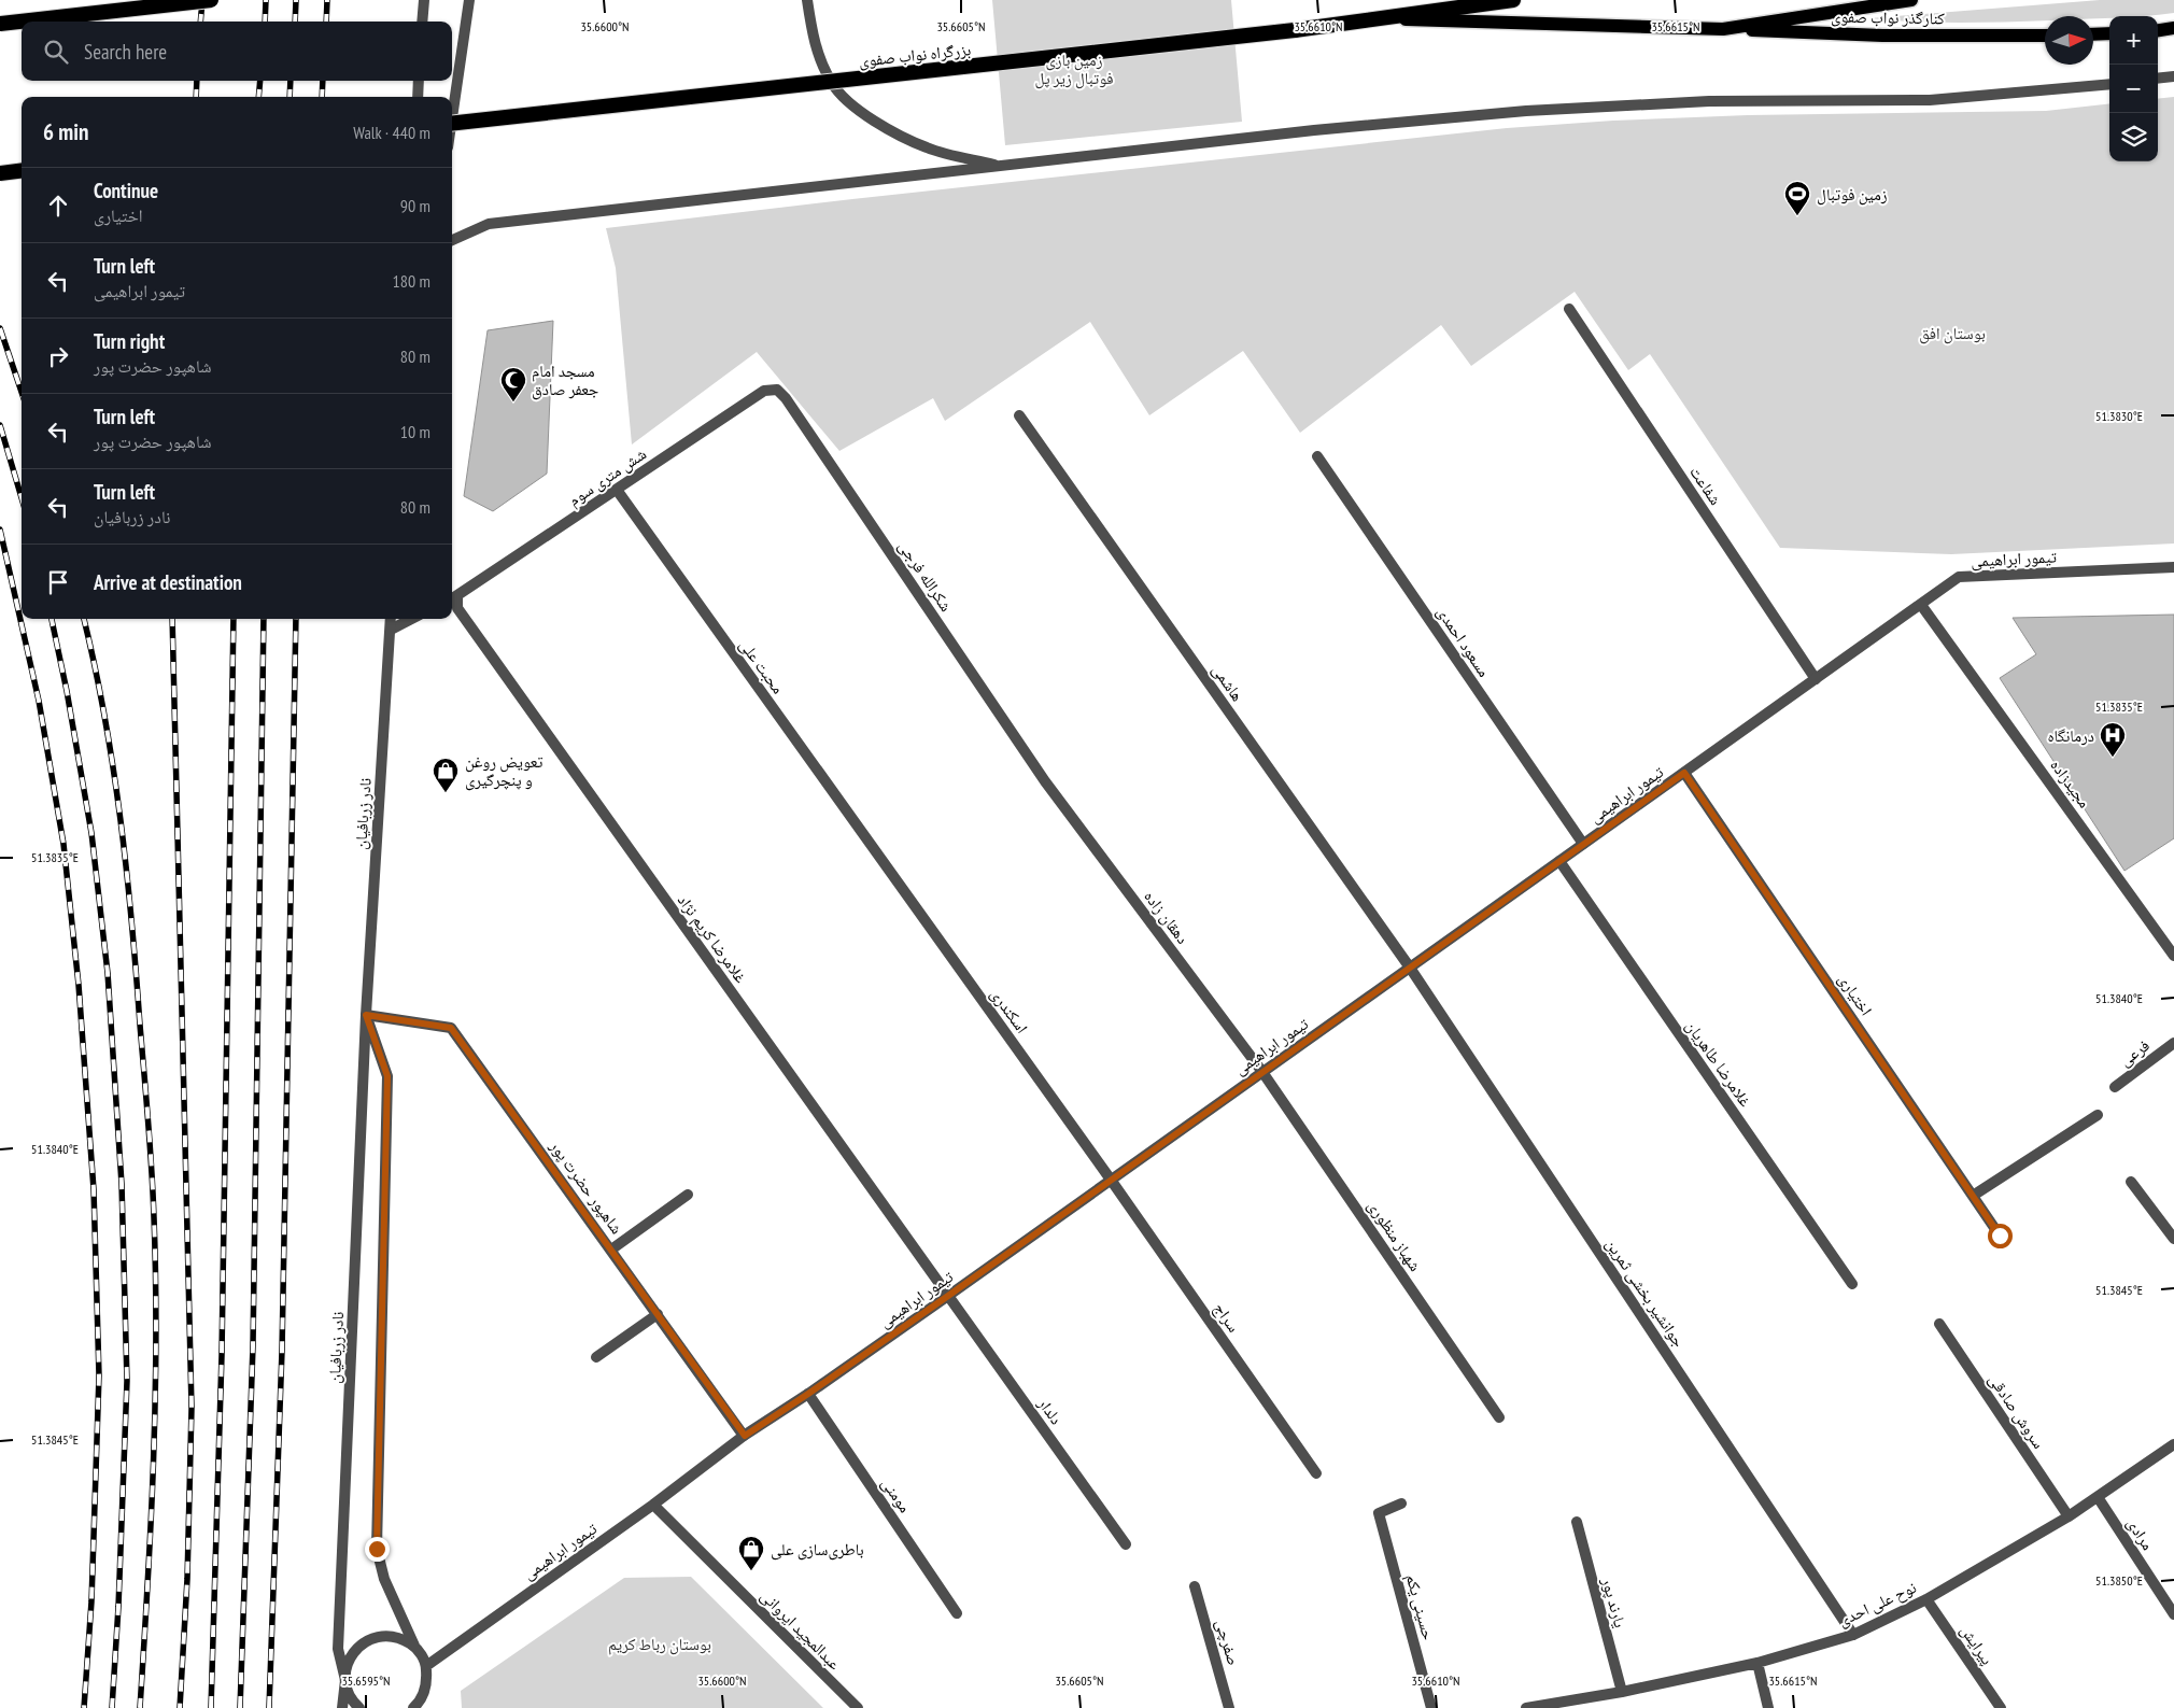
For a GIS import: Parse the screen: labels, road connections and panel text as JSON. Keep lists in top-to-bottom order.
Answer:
{
  "streets": {
    "highway": ["بزرگراه نواب صفوی"],
    "main road": ["کنارگذر نواب صفوی"],
    "street": [
      "شش متری سوم",
      "شفاعت",
      "تیمور ابراهیمی",
      "شکرالله فرجی",
      "مسعود احمدی",
      "محبت علی",
      "هاشمی",
      "مجیدزاده",
      "نادر زربافیان",
      "دهقان زاده",
      "غلامرضا کریم نژاد",
      "اختیاری",
      "اسکندری",
      "فرعی",
      "غلامرضا طاهریان",
      "شاهپور حضرت پور",
      "شهباز منظوری",
      "جوانشیر بخشی ثمرین",
      "سراج",
      "دلدار",
      "سروش صادقی",
      "مومنی",
      "مرادی",
      "یارند پور",
      "نوح علی احدی",
      "حسینی یکم",
      "عبدالمجید ایروانی",
      "صفرچی",
      "پیرایش"
    ]
  },
  "crossings": [
    ["شش متری سوم", "شکرالله فرجی"],
    ["شش متری سوم", "محبت علی"],
    ["شش متری سوم", "غلامرضا کریم نژاد"],
    ["شفاعت", "تیمور ابراهیمی"],
    ["تیمور ابراهیمی", "مسعود احمدی"],
    ["تیمور ابراهیمی", "هاشمی"],
    ["تیمور ابراهیمی", "مجیدزاده"],
    ["تیمور ابراهیمی", "نادر زربافیان"],
    ["تیمور ابراهیمی", "دهقان زاده"],
    ["تیمور ابراهیمی", "غلامرضا کریم نژاد"],
    ["تیمور ابراهیمی", "اختیاری"],
    ["تیمور ابراهیمی", "اسکندری"],
    ["تیمور ابراهیمی", "غلامرضا طاهریان"],
    ["تیمور ابراهیمی", "شاهپور حضرت پور"],
    ["تیمور ابراهیمی", "شهباز منظوری"],
    ["تیمور ابراهیمی", "جوانشیر بخشی ثمرین"],
    ["تیمور ابراهیمی", "سراج"],
    ["تیمور ابراهیمی", "دلدار"],
    ["تیمور ابراهیمی", "مومنی"],
    ["تیمور ابراهیمی", "عبدالمجید ایروانی"],
    ["شکرالله فرجی", "دهقان زاده"],
    ["محبت علی", "اسکندری"],
    ["هاشمی", "جوانشیر بخشی ثمرین"],
    ["نادر زربافیان", "شاهپور حضرت پور"],
    ["دهقان زاده", "شهباز منظوری"],
    ["غلامرضا کریم نژاد", "دلدار"],
    ["اسکندری", "سراج"],
    ["جوانشیر بخشی ثمرین", "نوح علی احدی"],
    ["سروش صادقی", "نوح علی احدی"],
    ["مرادی", "نوح علی احدی"],
    ["یارند پور", "نوح علی احدی"],
    ["نوح علی احدی", "پیرایش"]
  ],
  "parks": ["زمین بازی فوتبال زیر پل", "بوستان افق", "بوستان رباط کریم"],
  "places": {
    "sports": ["زمین فوتبال"],
    "mosque": ["مسجد امام جعفر صادق"],
    "hospital": ["درمانگاه"],
    "shop": ["تعویض روغن و پنچرگیری", "باطری‌سازی علی"]
  },
  "north": "right",
  "page": {
    "map_buttons": ["+", "−"],
    "search": "Search here",
    "heading": ["6 min", "Walk · 440 m"],
    "list": [
      ["Continue", "اختیاری", "90 m"],
      ["Turn left", "تیمور ابراهیمی", "180 m"],
      ["Turn right", "شاهپور حضرت پور", "80 m"],
      ["Turn left", "شاهپور حضرت پور", "10 m"],
      ["Turn left", "نادر زربافیان", "80 m"],
      "Arrive at destination"
    ]
  },
  "coordinates": [
    "35.6600°N",
    "35.6605°N",
    "35.6610°N",
    "35.6615°N",
    "51.3830°E",
    "51.3835°E",
    "51.3840°E",
    "51.3845°E",
    "51.3850°E",
    "35.6595°N"
  ]
}
